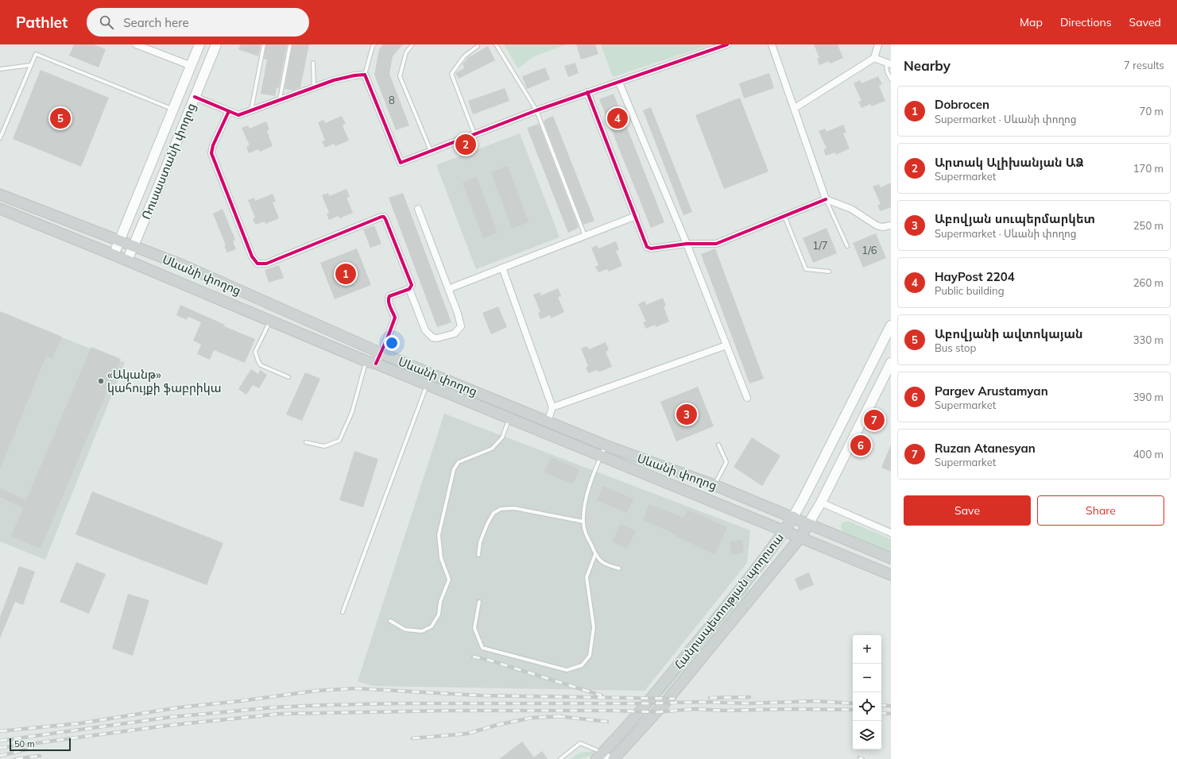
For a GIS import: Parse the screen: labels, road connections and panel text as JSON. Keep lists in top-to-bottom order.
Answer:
{
  "streets": {
    "main road": ["Ռուսաստանի փողոց", "Սևանի փողոց", "Հանրապետության պողոտա"]
  },
  "crossings": [
    ["Ռուսաստանի փողոց", "Սևանի փողոց"],
    ["Սևանի փողոց", "Հանրապետության պողոտա"]
  ],
  "places": ["«Ականթ» կահույքի ֆաբրիկա"],
  "house_numbers": ["8", "1/7", "1/6"],
  "scale_bar": "50 m",
  "page": {
    "header": "Pathlet",
    "search": "Search here",
    "nav": ["Map", "Directions", "Saved"],
    "heading": ["Nearby", "7 results"],
    "list": [
      {
        "mark": "1",
        "name": "Dobrocen",
        "note": "Supermarket · Սևանի փողոց",
        "value": "70 m"
      },
      {
        "mark": "2",
        "name": "Արտակ Ալիխանյան ԱՁ",
        "note": "Supermarket",
        "value": "170 m"
      },
      {
        "mark": "3",
        "name": "Աբովյան սուպերմարկետ",
        "note": "Supermarket · Սևանի փողոց",
        "value": "250 m"
      },
      {
        "mark": "4",
        "name": "HayPost 2204",
        "note": "Public building",
        "value": "260 m"
      },
      {
        "mark": "5",
        "name": "Աբովյանի ավտոկայան",
        "note": "Bus stop",
        "value": "330 m"
      },
      {
        "mark": "6",
        "name": "Pargev Arustamyan",
        "note": "Supermarket",
        "value": "390 m"
      },
      {
        "mark": "7",
        "name": "Ruzan Atanesyan",
        "note": "Supermarket",
        "value": "400 m"
      }
    ],
    "pins": [
      "4",
      "5",
      "2",
      "1",
      "3",
      "7",
      "6"
    ],
    "buttons": ["Save", "Share"],
    "map_buttons": ["+", "−"],
    "scale": "50 m"
  }
}
